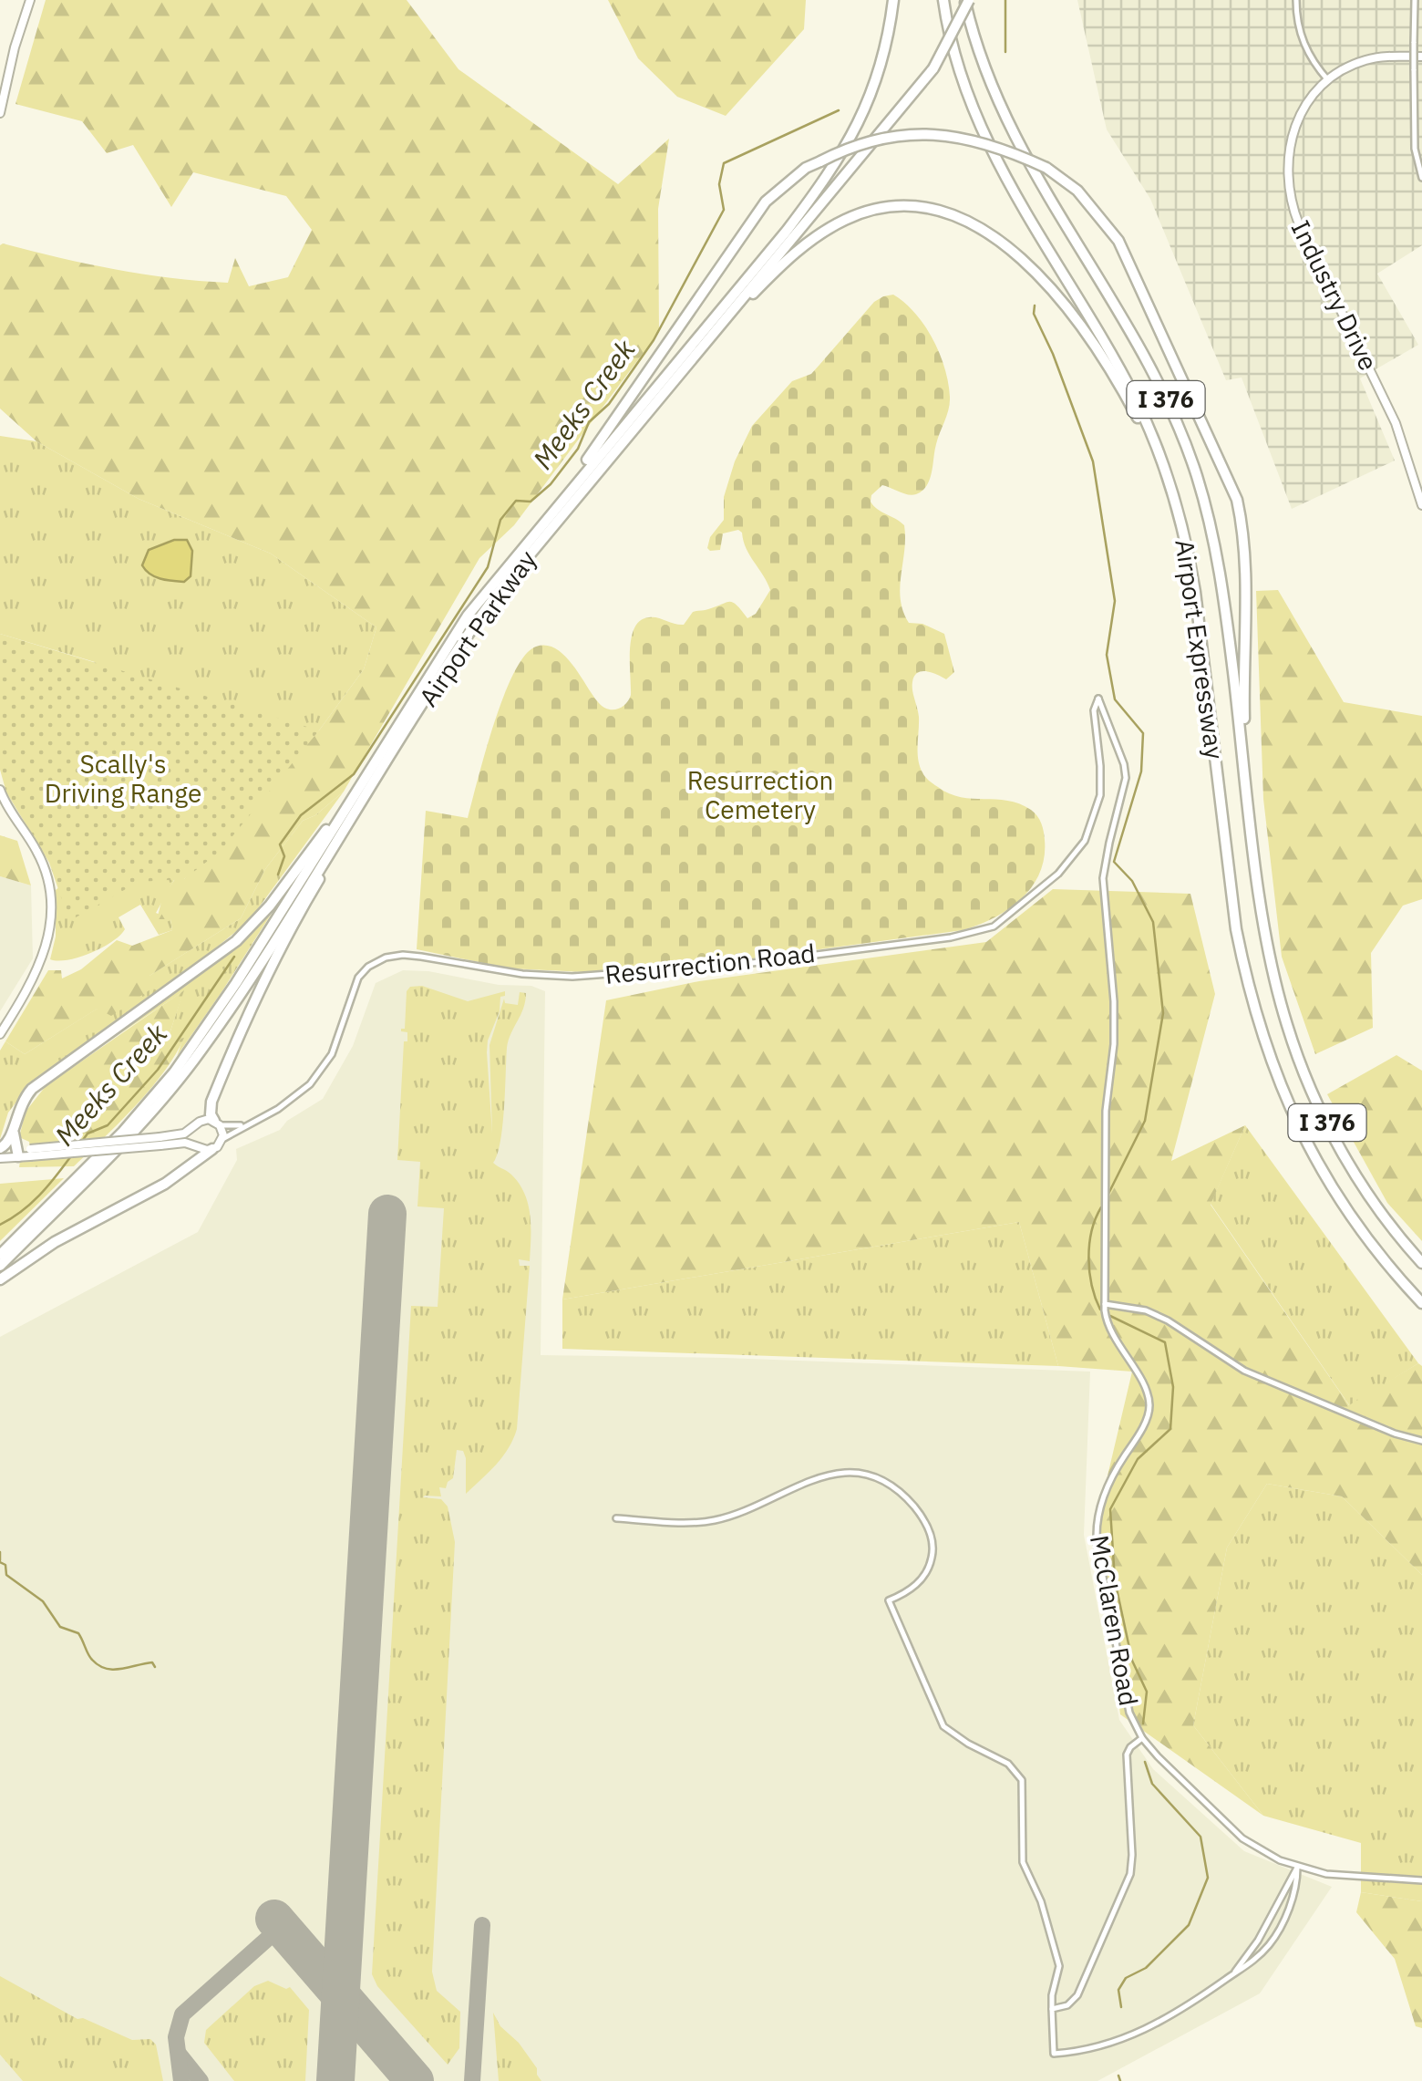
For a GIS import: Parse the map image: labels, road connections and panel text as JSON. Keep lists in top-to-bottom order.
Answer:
{
  "streets": {
    "highway": ["I 376", "Airport Parkway", "Airport Expressway"],
    "street": ["Industry Drive", "Resurrection Road", "McClaren Road"]
  },
  "crossings": [
    ["Airport Parkway", "Airport Expressway"],
    ["Resurrection Road", "McClaren Road"]
  ],
  "water": ["Meeks Creek"],
  "parks": ["Scally's Driving Range", "Resurrection Cemetery"]
}
